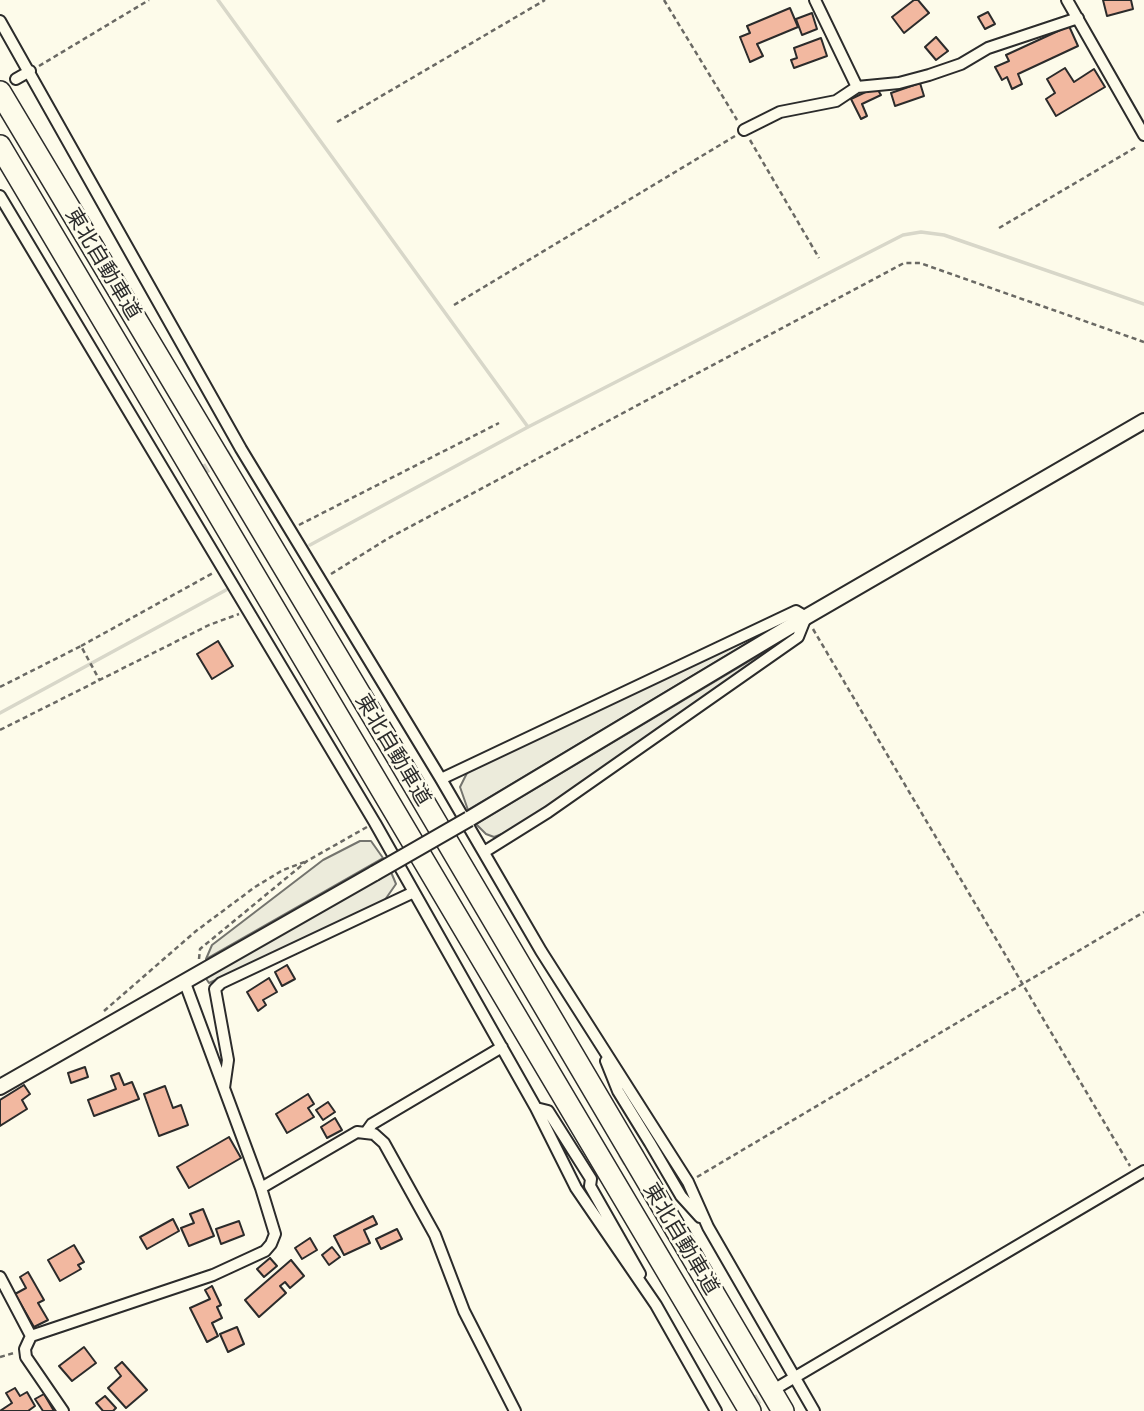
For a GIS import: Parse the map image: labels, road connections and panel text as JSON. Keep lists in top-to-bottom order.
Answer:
{
  "streets": {
    "highway": ["東北自動車道"]
  }
}
